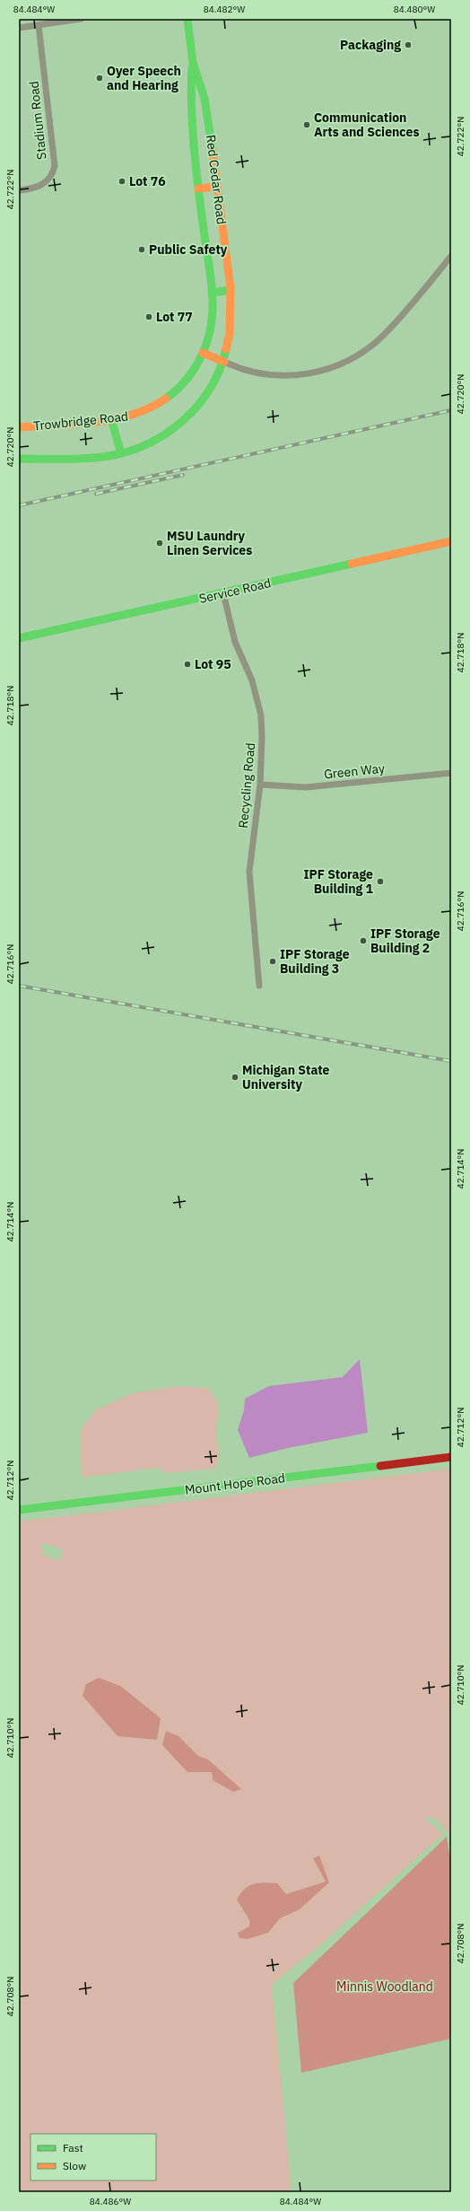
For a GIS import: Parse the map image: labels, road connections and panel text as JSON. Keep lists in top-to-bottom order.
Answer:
{
  "streets": {
    "street": [
      "Stadium Road",
      "Red Cedar Road",
      "Trowbridge Road",
      "Service Road",
      "Green Way",
      "Recycling Road",
      "Mount Hope Road"
    ]
  },
  "crossings": [
    ["Red Cedar Road", "Trowbridge Road"],
    ["Service Road", "Recycling Road"],
    ["Green Way", "Recycling Road"]
  ],
  "parks": ["Minnis Woodland"],
  "places": [
    "Packaging",
    "Oyer Speech and Hearing",
    "Communication Arts and Sciences",
    "Lot 76",
    "Public Safety",
    "Lot 77",
    "MSU Laundry Linen Services",
    "Lot 95",
    "IPF Storage Building 1",
    "IPF Storage Building 2",
    "IPF Storage Building 3",
    "Michigan State University"
  ],
  "legend": ["Fast", "Slow"],
  "coordinates": [
    "84.484°W",
    "84.482°W",
    "84.480°W",
    "42.722°N",
    "42.720°N",
    "42.718°N",
    "42.716°N",
    "42.714°N",
    "42.712°N",
    "42.710°N",
    "42.708°N",
    "84.486°W"
  ]
}
